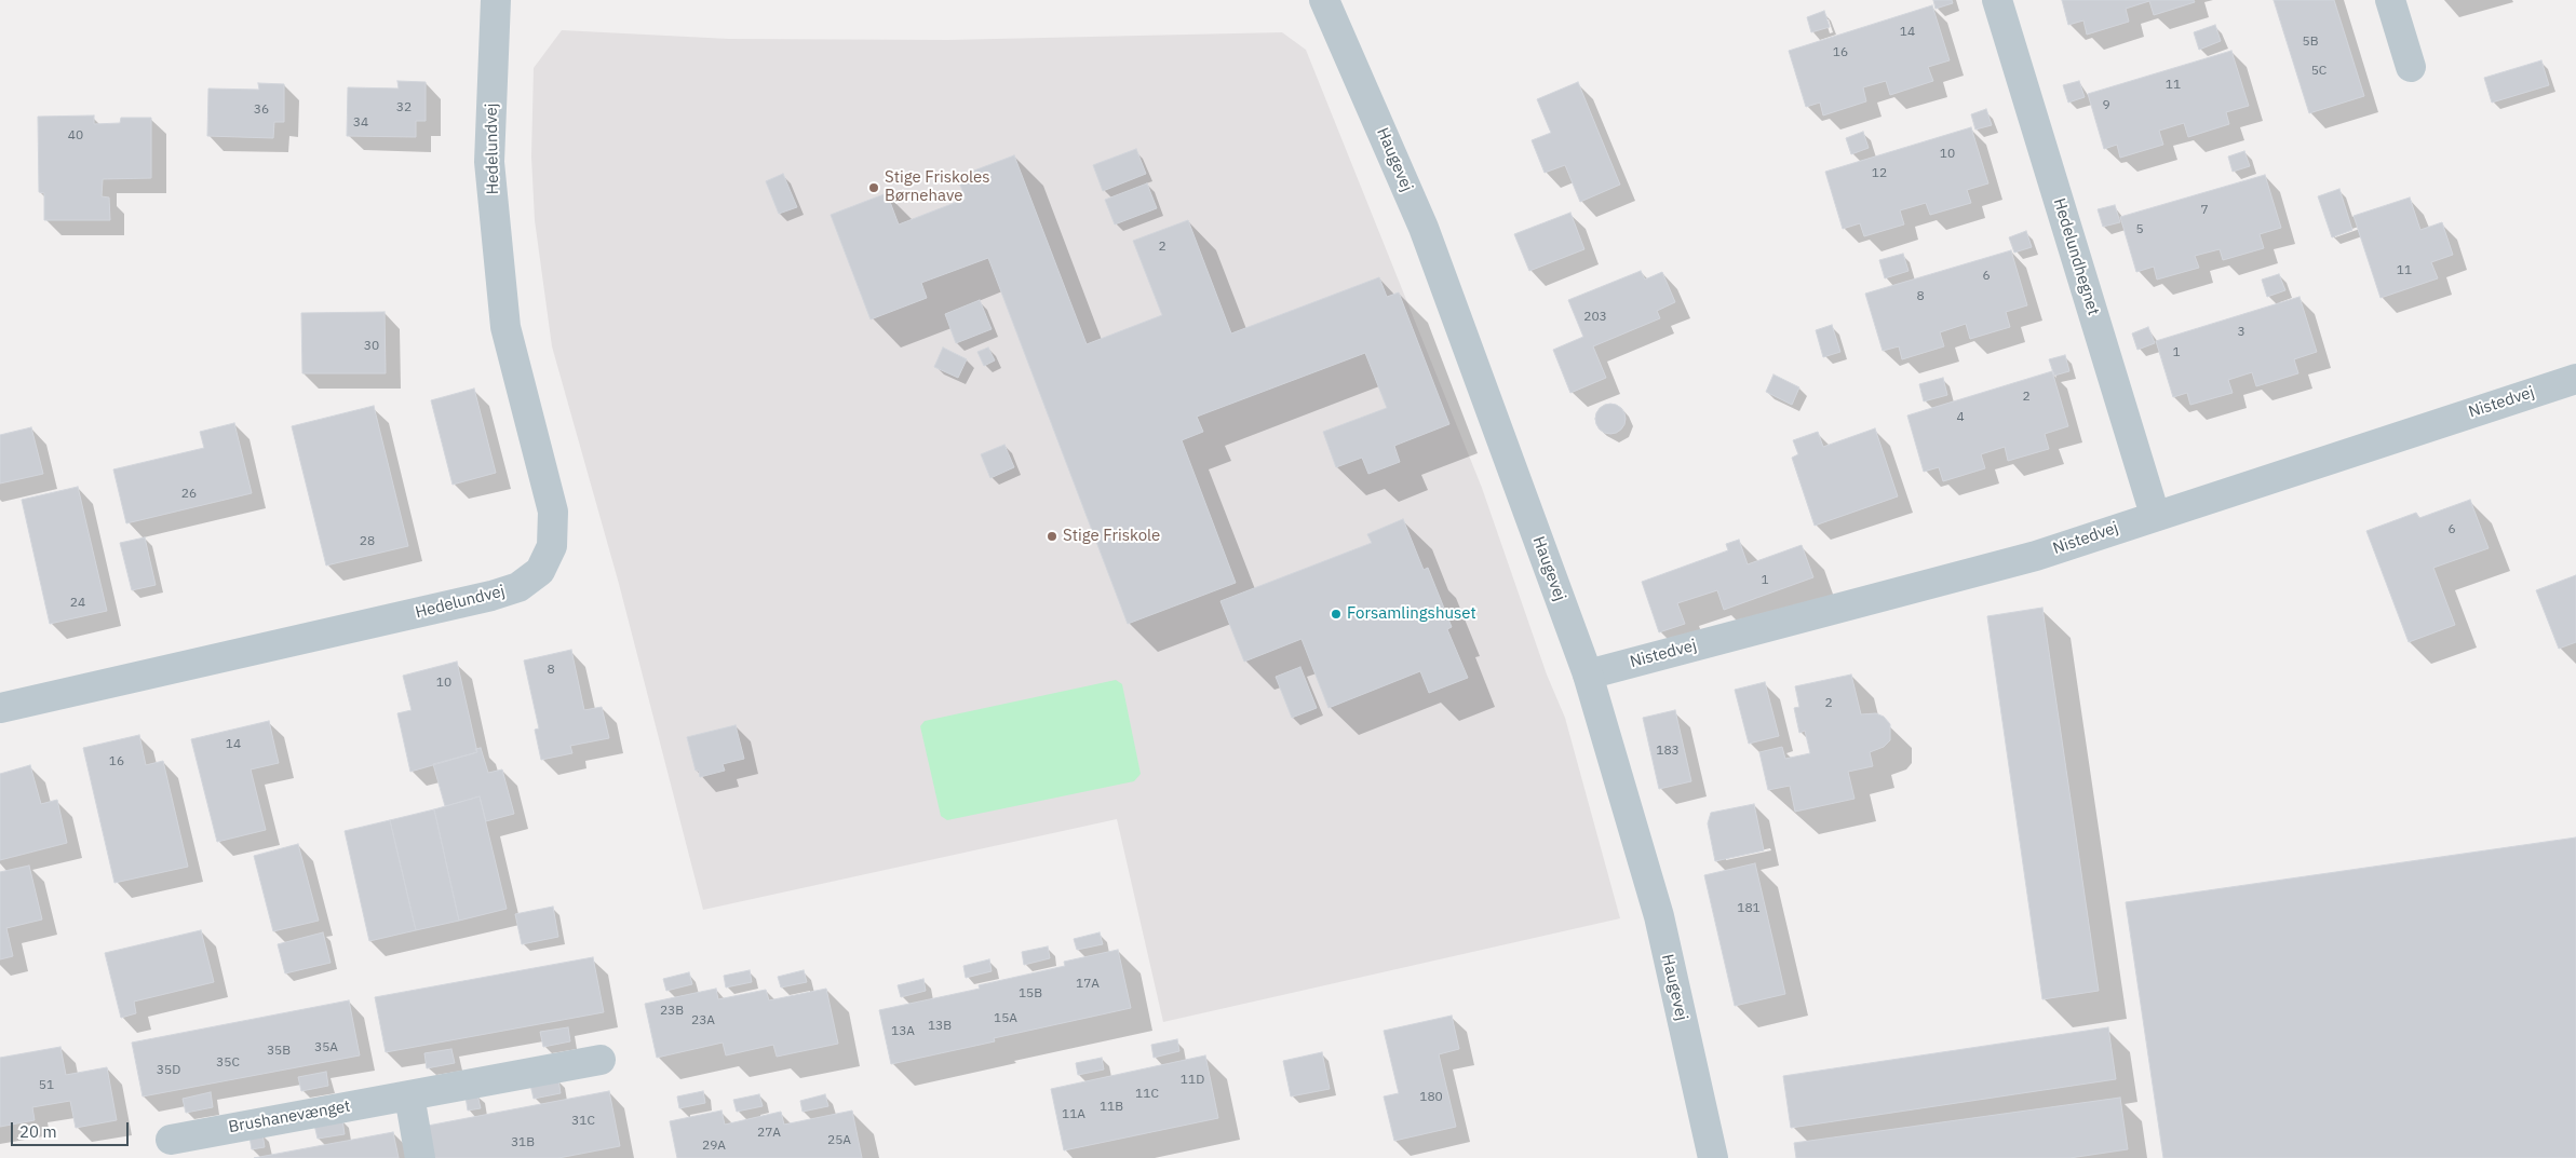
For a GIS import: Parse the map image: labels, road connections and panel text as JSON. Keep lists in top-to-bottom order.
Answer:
{
  "streets": {
    "street": [
      "Hedelundvej",
      "Haugevej",
      "Hedelundhegnet",
      "Nistedvej",
      "Brushanevænget"
    ]
  },
  "crossings": [
    ["Haugevej", "Nistedvej"],
    ["Hedelundhegnet", "Nistedvej"]
  ],
  "places": ["Stige Friskoles Børnehave", "Stige Friskole", "Forsamlingshuset"],
  "house_numbers": [
    "14",
    "5B",
    "16",
    "5C",
    "11",
    "9",
    "32",
    "36",
    "34",
    "40",
    "10",
    "12",
    "7",
    "5",
    "2",
    "11",
    "6",
    "8",
    "203",
    "3",
    "30",
    "1",
    "2",
    "4",
    "26",
    "6",
    "28",
    "1",
    "24",
    "8",
    "10",
    "2",
    "14",
    "183",
    "16",
    "181",
    "17A",
    "15B",
    "23B",
    "15A",
    "23A",
    "13B",
    "13A",
    "35A",
    "35B",
    "35C",
    "35D",
    "11D",
    "51",
    "11C",
    "180",
    "11B",
    "11A",
    "31C",
    "27A",
    "25A",
    "31B",
    "29A"
  ],
  "scale_bar": "20 m"
}
